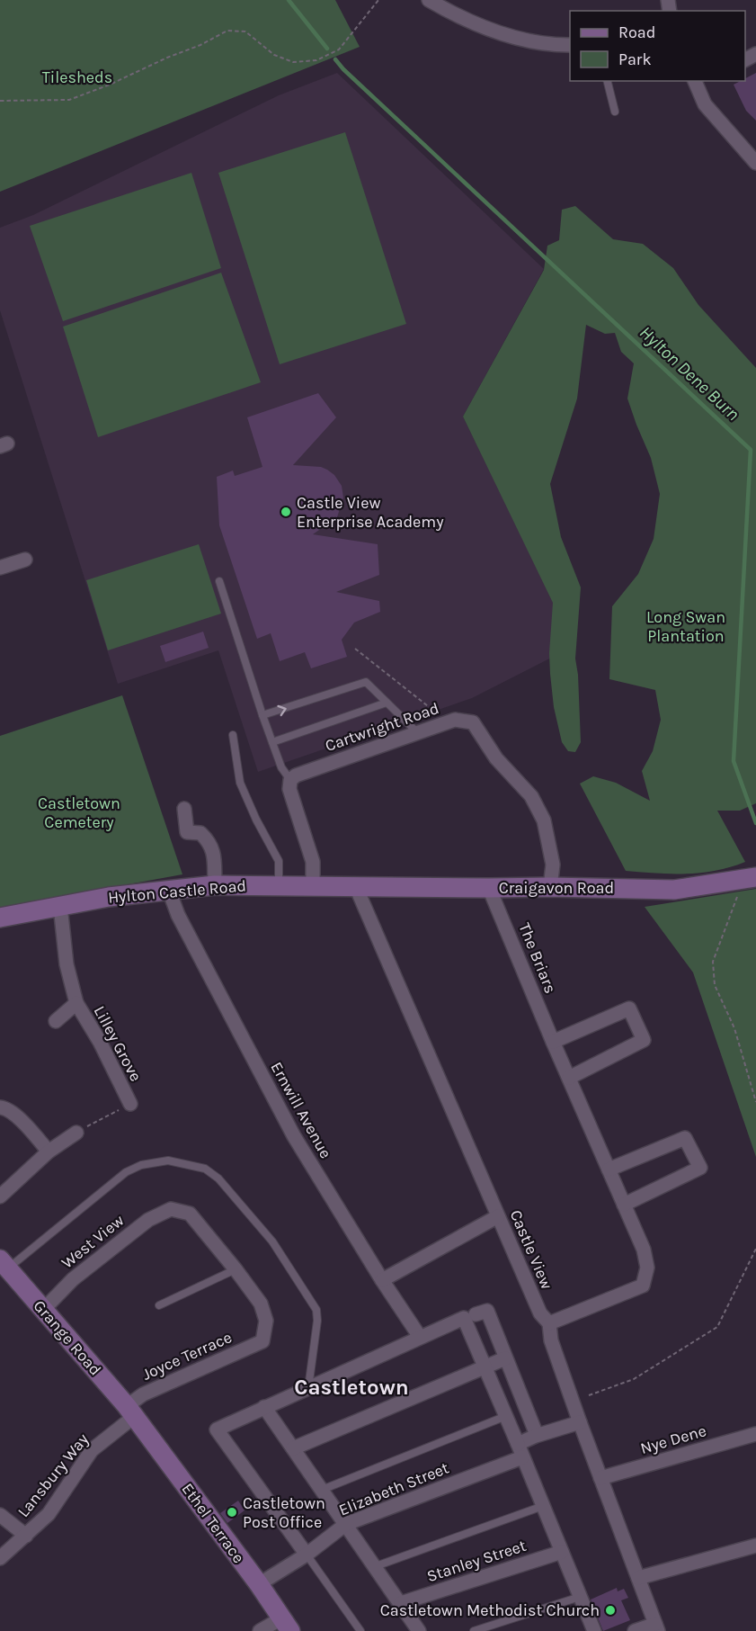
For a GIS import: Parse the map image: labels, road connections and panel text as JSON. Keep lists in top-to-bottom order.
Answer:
{
  "streets": {
    "street": [
      "Cartwright Road",
      "Craigavon Road",
      "Hylton Castle Road",
      "The Briars",
      "Lilley Grove",
      "Ernwill Avenue",
      "West View",
      "Castle View",
      "Grange Road",
      "Joyce Terrace",
      "Nye Dene",
      "Lansbury Way",
      "Elizabeth Street",
      "Ethel Terrace",
      "Stanley Street"
    ]
  },
  "crossings": [
    ["Cartwright Road", "Craigavon Road"],
    ["Craigavon Road", "Hylton Castle Road"],
    ["Craigavon Road", "The Briars"],
    ["Craigavon Road", "Castle View"],
    ["Hylton Castle Road", "Lilley Grove"],
    ["Hylton Castle Road", "Ernwill Avenue"],
    ["Hylton Castle Road", "Castle View"],
    ["The Briars", "Castle View"],
    ["West View", "Grange Road"],
    ["West View", "Joyce Terrace"],
    ["Castle View", "Nye Dene"],
    ["Castle View", "Elizabeth Street"],
    ["Grange Road", "Joyce Terrace"],
    ["Grange Road", "Lansbury Way"],
    ["Grange Road", "Ethel Terrace"],
    ["Joyce Terrace", "Lansbury Way"],
    ["Joyce Terrace", "Ethel Terrace"],
    ["Lansbury Way", "Ethel Terrace"],
    ["Elizabeth Street", "Ethel Terrace"]
  ],
  "districts": ["Castletown"],
  "water": ["Hylton Dene Burn"],
  "parks": ["Tilesheds", "Long Swan Plantation", "Castletown Cemetery"],
  "places": ["Castle View Enterprise Academy", "Castletown Post Office", "Castletown Methodist Church"],
  "legend": ["Road", "Park"]
}
